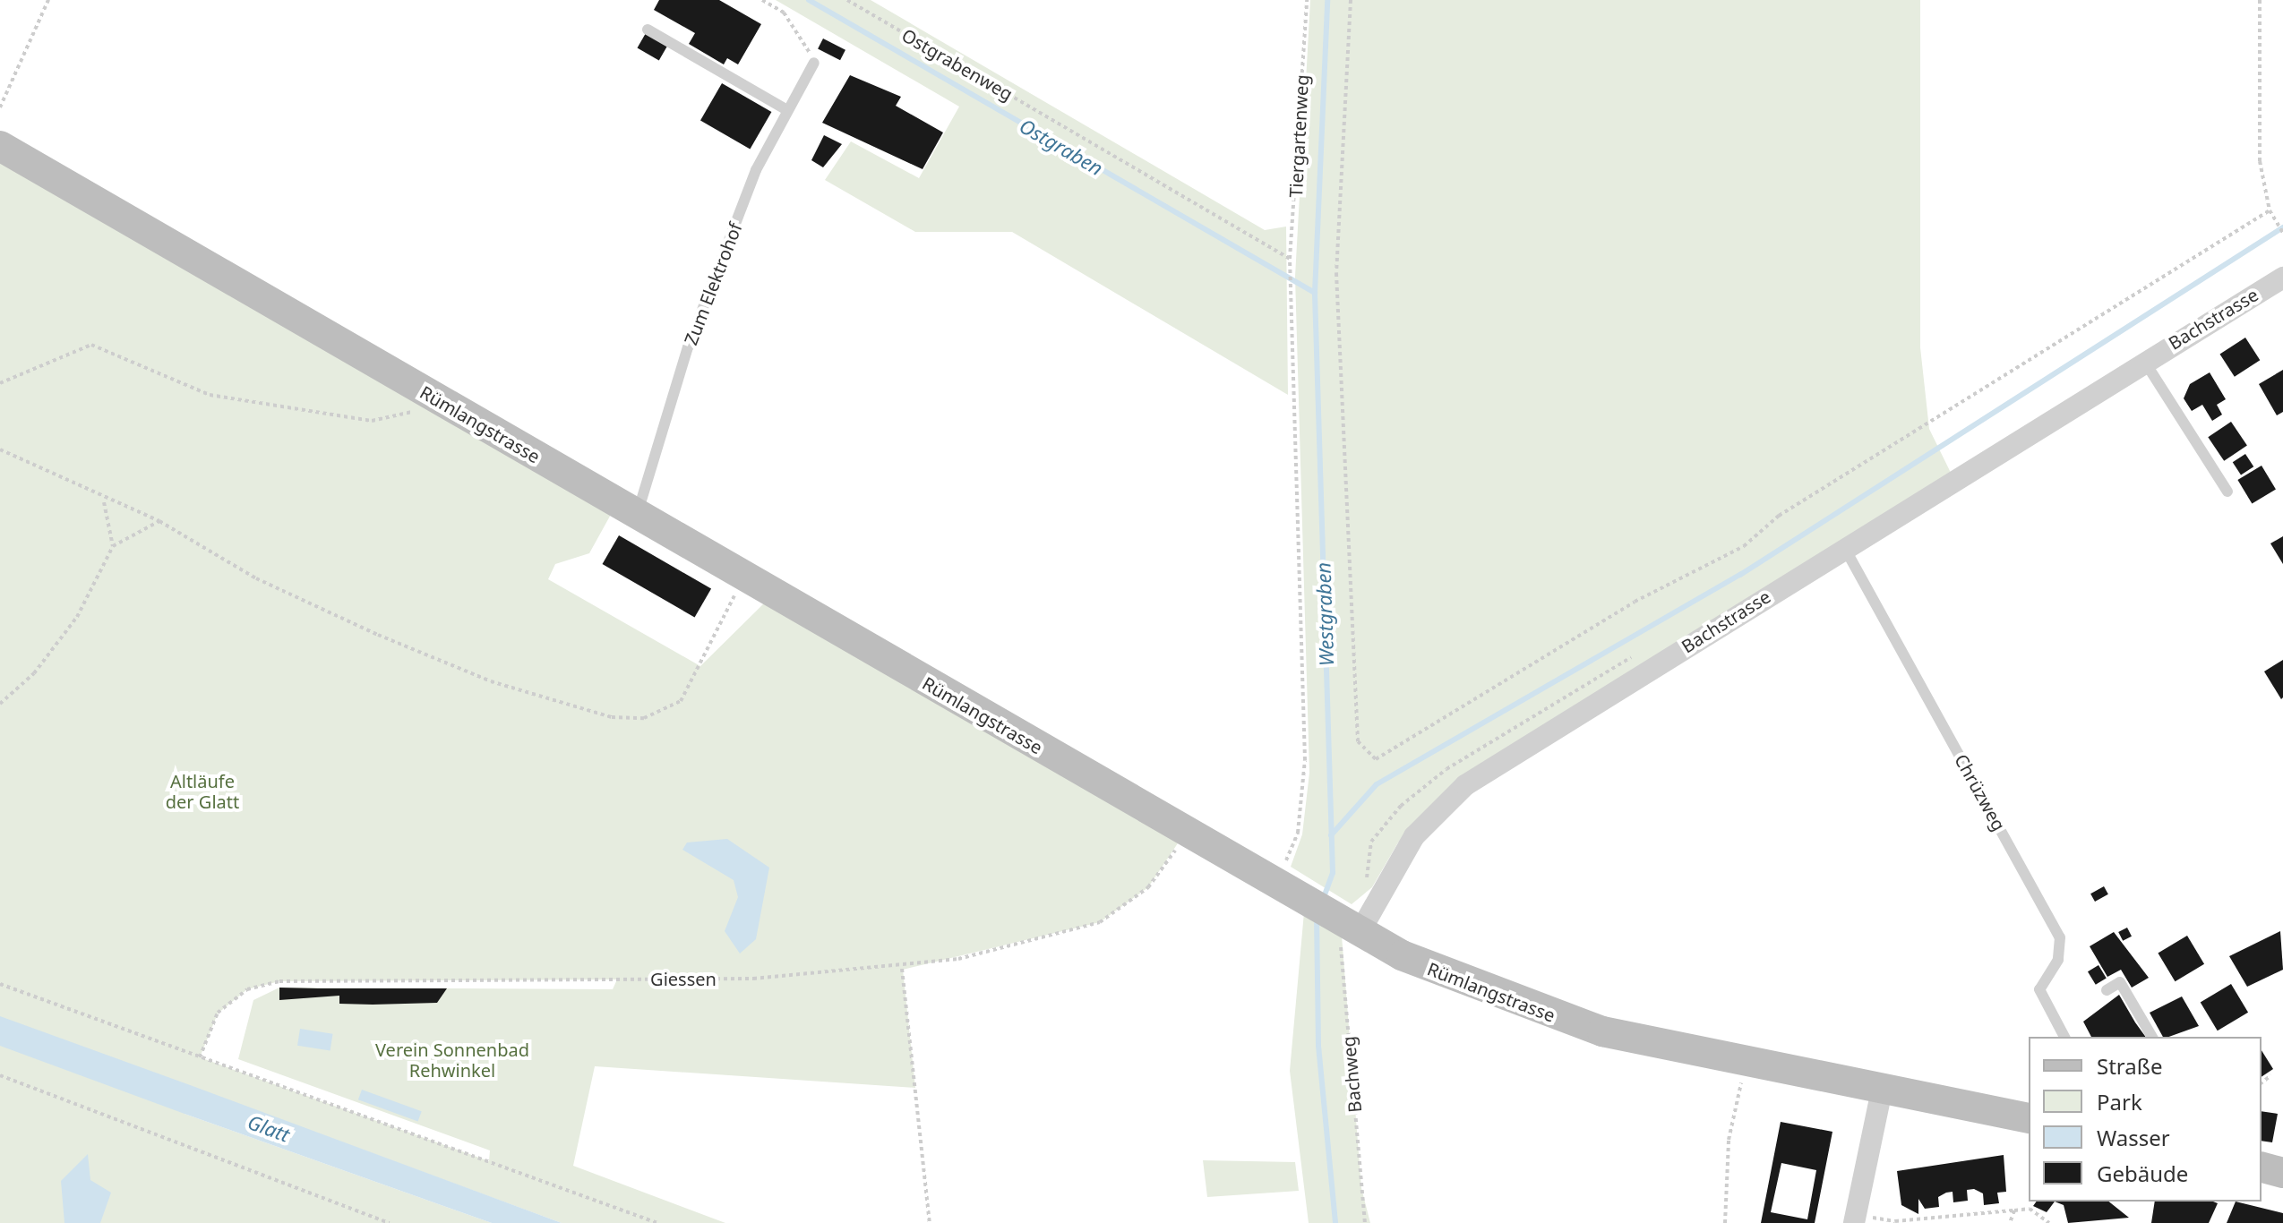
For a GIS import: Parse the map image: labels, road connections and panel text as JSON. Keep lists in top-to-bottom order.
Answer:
{
  "streets": {
    "street": ["Bachstrasse", "Rümlangstrasse"],
    "lane": ["Zum Elektrohof", "Chrüzweg"],
    "path": [
      "Ostgrabenweg",
      "Tiergartenweg",
      "Giessen",
      "Bachweg"
    ]
  },
  "crossings": [
    ["Ostgrabenweg", "Tiergartenweg"],
    ["Zum Elektrohof", "Rümlangstrasse"],
    ["Bachstrasse", "Rümlangstrasse"],
    ["Bachstrasse", "Chrüzweg"],
    ["Bachstrasse", "Bachweg"],
    ["Rümlangstrasse", "Bachweg"]
  ],
  "water": ["Ostgraben", "Westgraben", "Glatt"],
  "parks": ["Altläufe der Glatt", "Verein Sonnenbad Rehwinkel"],
  "legend": [
    "Straße",
    "Park",
    "Wasser",
    "Gebäude"
  ]
}
